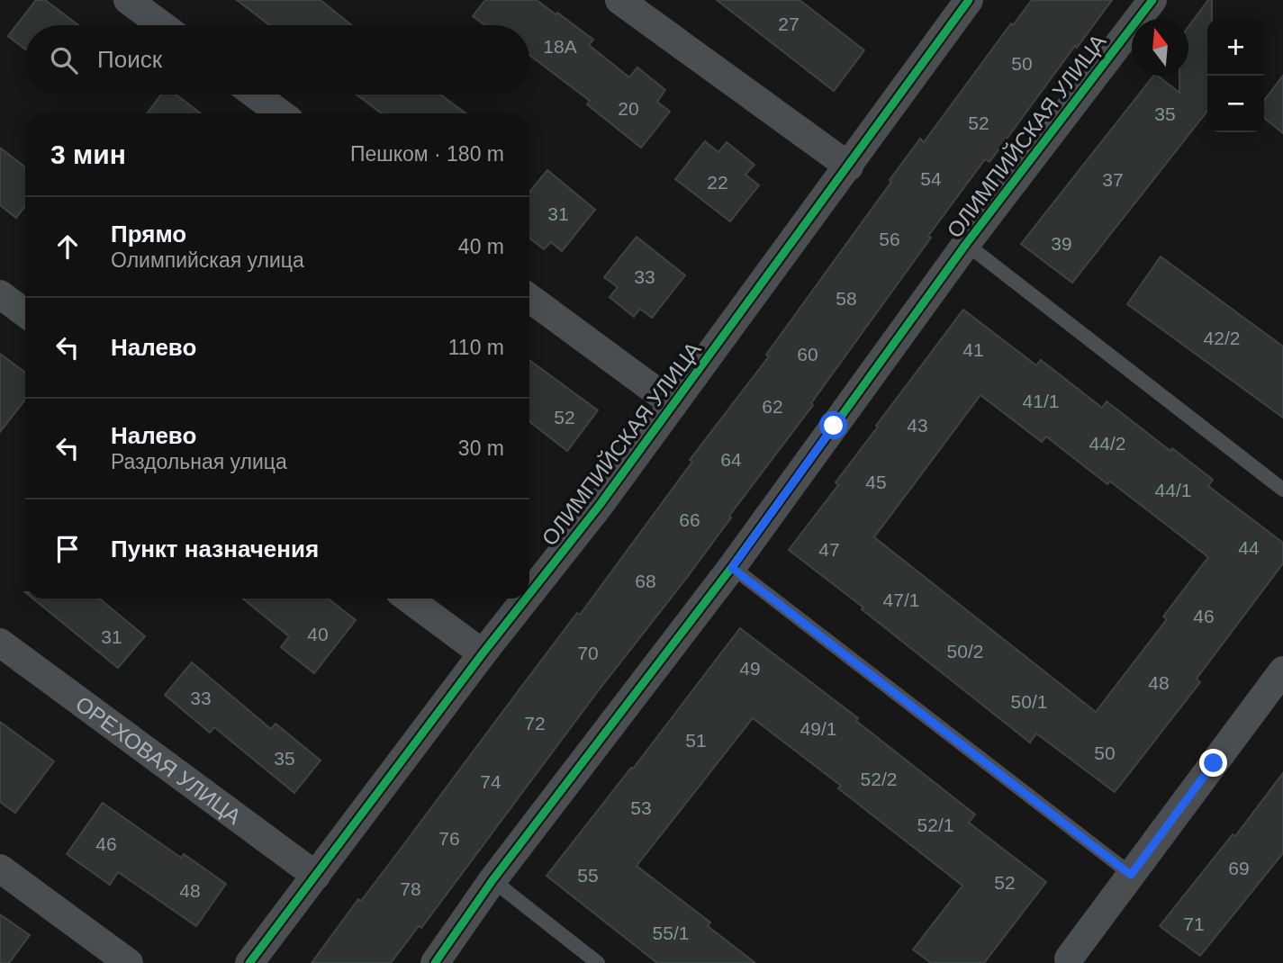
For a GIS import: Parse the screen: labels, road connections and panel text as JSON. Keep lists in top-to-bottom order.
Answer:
{
  "streets": {
    "street": ["ОЛИМПИЙСКАЯ УЛИЦА", "ОРЕХОВАЯ УЛИЦА"]
  },
  "crossings": [
    ["ОЛИМПИЙСКАЯ УЛИЦА", "ОРЕХОВАЯ УЛИЦА"]
  ],
  "house_numbers": [
    "27",
    "18А",
    "50",
    "20",
    "35",
    "52",
    "54",
    "37",
    "22",
    "31",
    "56",
    "39",
    "33",
    "58",
    "42/2",
    "41",
    "60",
    "41/1",
    "62",
    "52",
    "43",
    "44/2",
    "64",
    "45",
    "44/1",
    "66",
    "44",
    "47",
    "68",
    "47/1",
    "46",
    "40",
    "31",
    "50/2",
    "70",
    "49",
    "48",
    "33",
    "50/1",
    "72",
    "49/1",
    "51",
    "50",
    "35",
    "52/2",
    "74",
    "53",
    "52/1",
    "76",
    "46",
    "69",
    "55",
    "52",
    "78",
    "48",
    "71",
    "55/1"
  ],
  "north": "top",
  "page": {
    "map_buttons": ["+", "−"],
    "search": "Поиск",
    "heading": ["3 мин", "Пешком · 180 m"],
    "list": [
      ["Прямо", "Олимпийская улица", "40 m"],
      ["Налево", "110 m"],
      ["Налево", "Раздольная улица", "30 m"],
      "Пункт назначения"
    ]
  }
}
